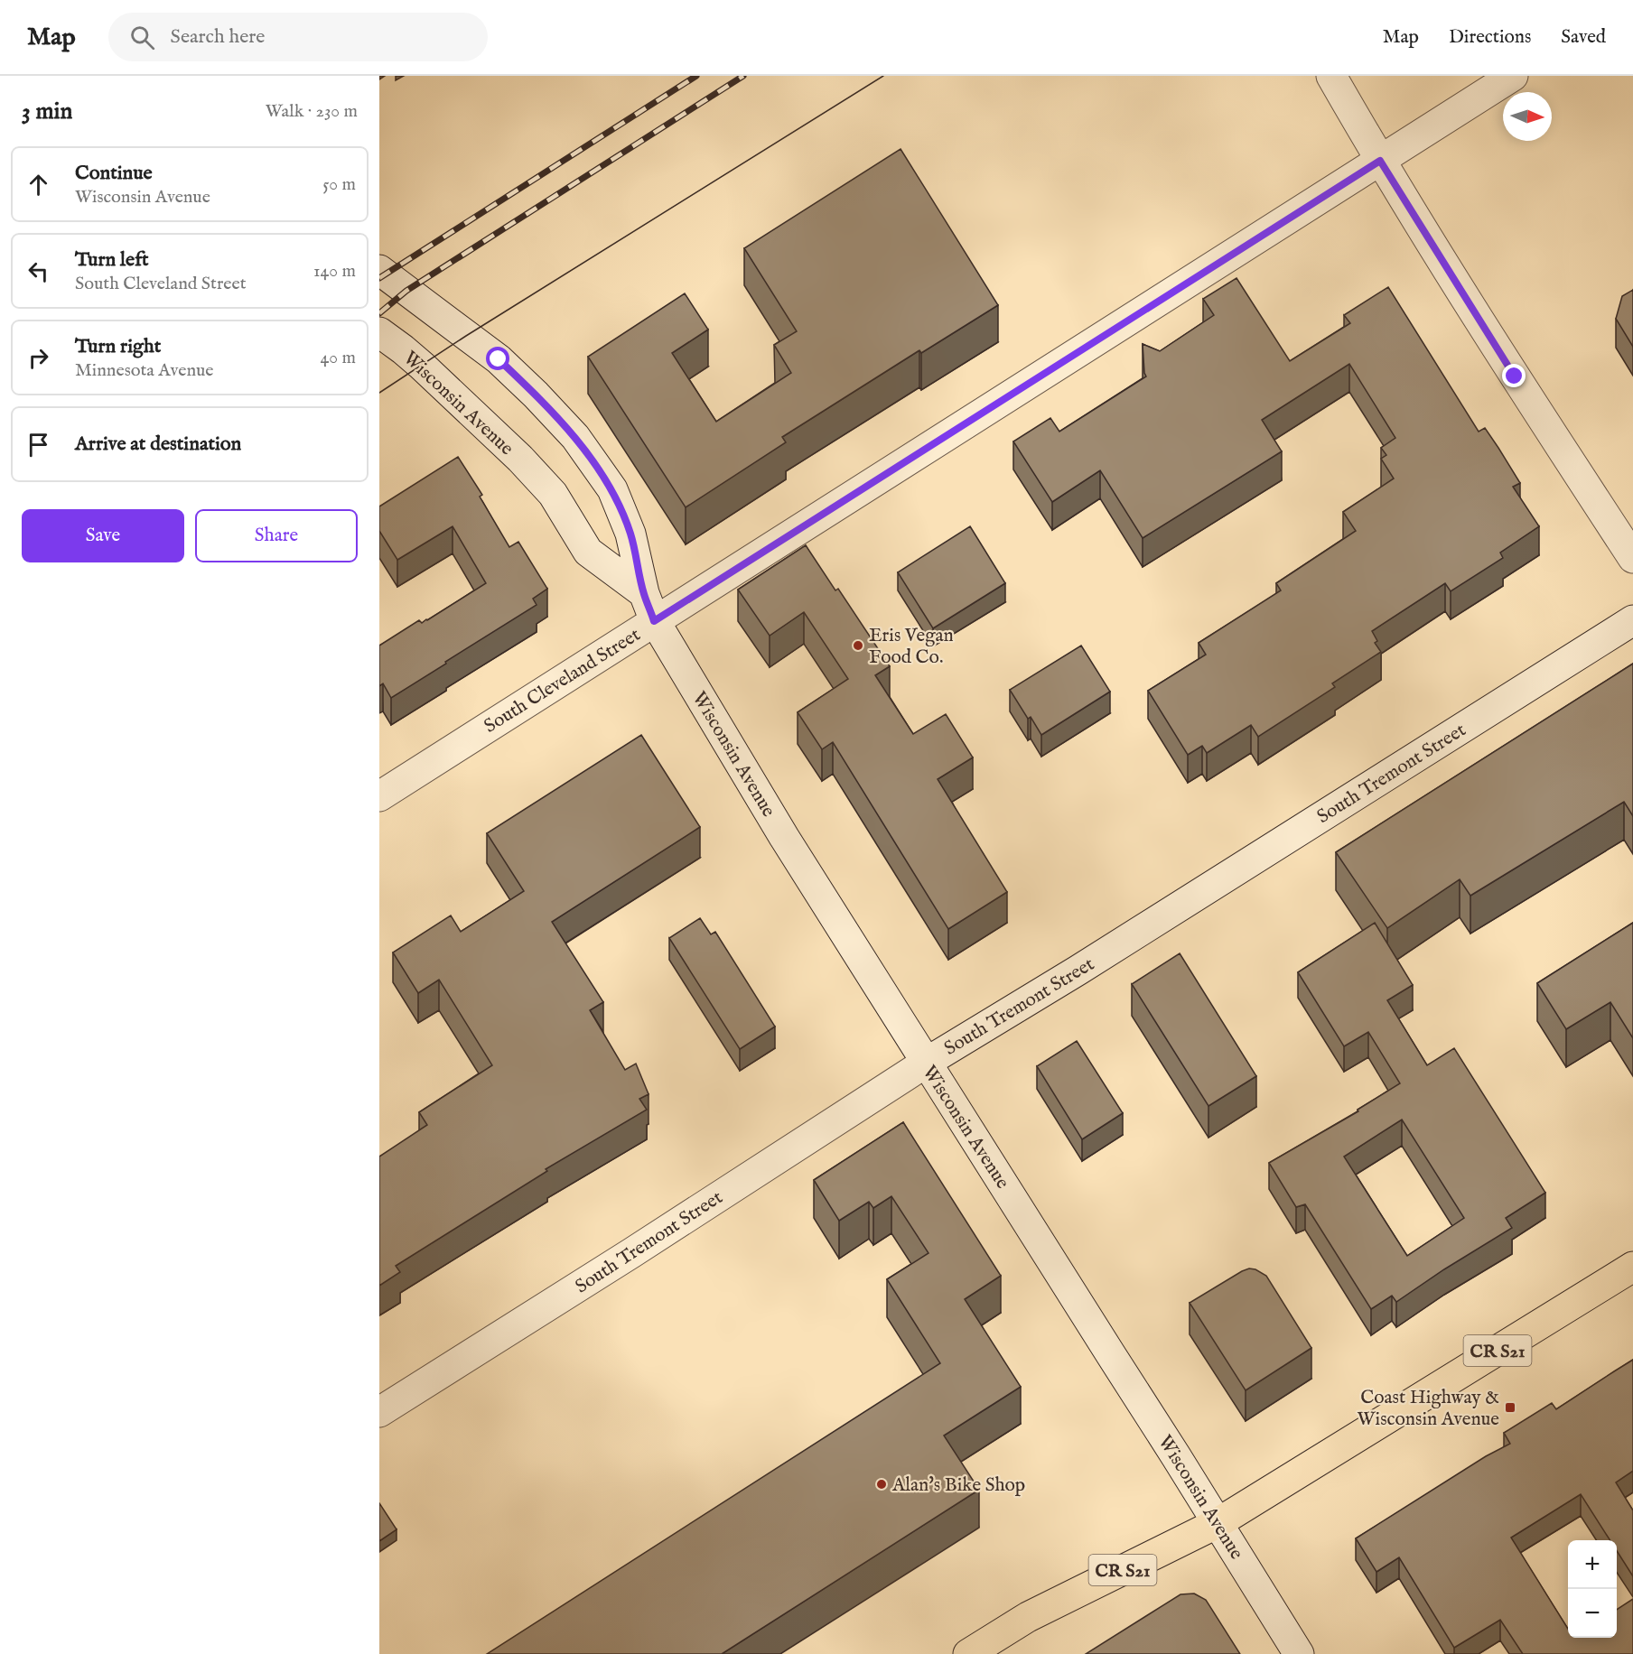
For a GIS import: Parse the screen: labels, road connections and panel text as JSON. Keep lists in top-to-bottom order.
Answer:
{
  "streets": {
    "main road": ["CR S21"],
    "street": ["Wisconsin Avenue", "South Cleveland Street", "South Tremont Street"]
  },
  "crossings": [
    ["Wisconsin Avenue", "South Cleveland Street"],
    ["Wisconsin Avenue", "South Tremont Street"],
    ["Wisconsin Avenue", "CR S21"]
  ],
  "places": {
    "other": ["Eris Vegan Food Co.", "Alan's Bike Shop"],
    "transit": ["Coast Highway & Wisconsin Avenue"]
  },
  "north": "right",
  "page": {
    "header": "Map",
    "search": "Search here",
    "nav": ["Map", "Directions", "Saved"],
    "heading": ["3 min", "Walk · 230 m"],
    "list": [
      ["Continue", "Wisconsin Avenue", "50 m"],
      ["Turn left", "South Cleveland Street", "140 m"],
      ["Turn right", "Minnesota Avenue", "40 m"],
      "Arrive at destination"
    ],
    "buttons": ["Save", "Share"],
    "map_buttons": ["+", "−"]
  }
}
